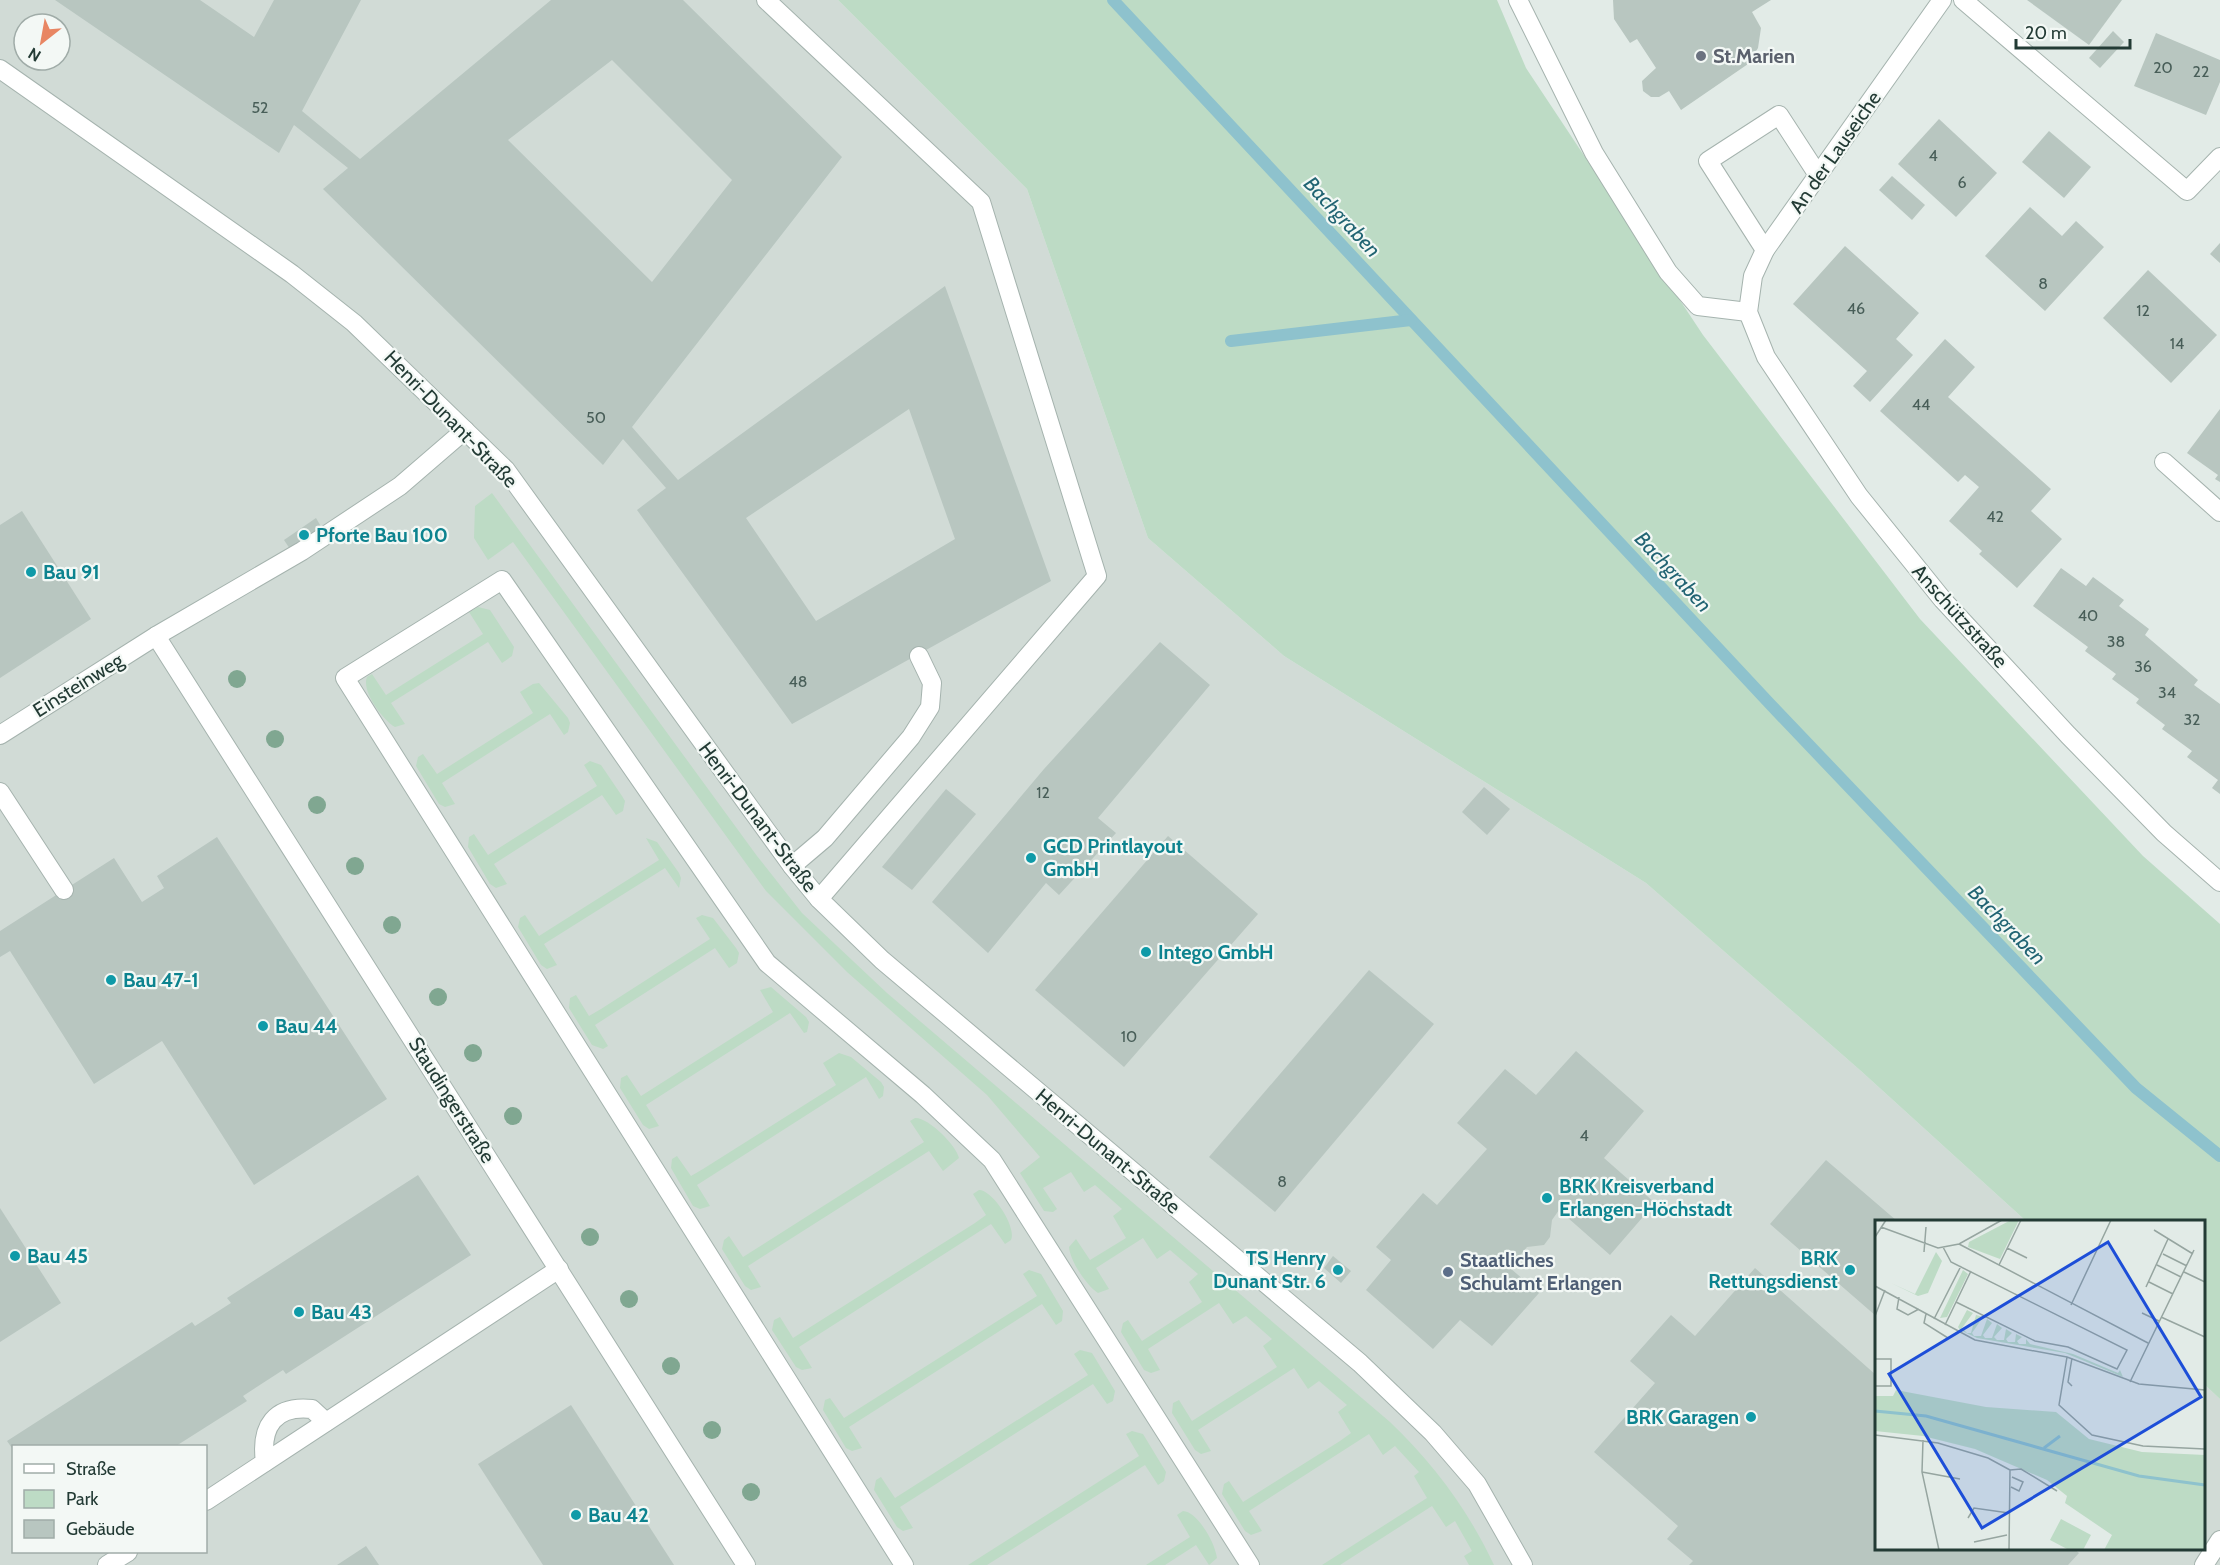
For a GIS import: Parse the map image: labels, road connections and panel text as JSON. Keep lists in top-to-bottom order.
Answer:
{
  "streets": {
    "street": [
      "An der Lauseiche",
      "Henri-Dunant-Straße",
      "Anschützstraße",
      "Einsteinweg",
      "Staudingerstraße"
    ]
  },
  "crossings": [
    ["An der Lauseiche", "Anschützstraße"],
    ["Henri-Dunant-Straße", "Einsteinweg"],
    ["Einsteinweg", "Staudingerstraße"]
  ],
  "water": ["Bachgraben"],
  "places": [
    "St.Marien",
    "Pforte Bau 100",
    "Bau 91",
    "GCD Printlayout GmbH",
    "Intego GmbH",
    "Bau 47-1",
    "Bau 44",
    "BRK Kreisverband Erlangen-Höchstadt",
    "Bau 45",
    "TS Henry Dunant Str. 6",
    "BRK Rettungsdienst",
    "Staatliches Schulamt Erlangen",
    "Bau 43",
    "BRK Garagen",
    "Bau 42"
  ],
  "house_numbers": [
    "20",
    "22",
    "52",
    "4",
    "6",
    "8",
    "46",
    "12",
    "14",
    "44",
    "50",
    "42",
    "40",
    "38",
    "36",
    "48",
    "34",
    "32",
    "12",
    "10",
    "4",
    "8"
  ],
  "legend": ["Straße", "Park", "Gebäude"],
  "scale_bar": "20 m",
  "north": "bottom left"
}
